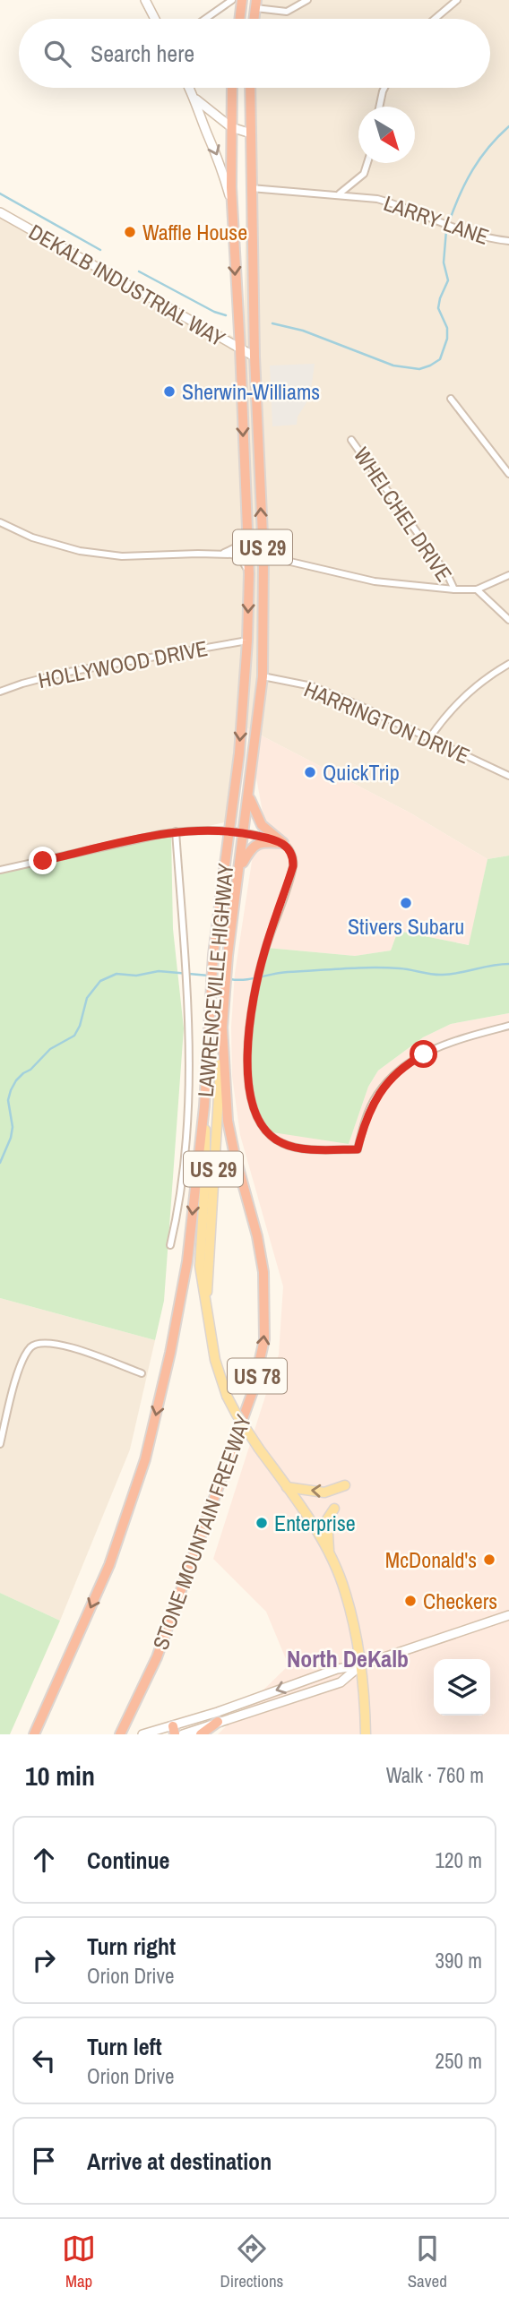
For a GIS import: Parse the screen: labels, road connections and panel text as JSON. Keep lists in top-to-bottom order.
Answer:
{
  "streets": {
    "highway": [
      "US 29",
      "LAWRENCEVILLE HIGHWAY",
      "US 78",
      "STONE MOUNTAIN FREEWAY"
    ],
    "main road": ["DEKALB INDUSTRIAL WAY"],
    "street": [
      "LARRY LANE",
      "WHELCHEL DRIVE",
      "HOLLYWOOD DRIVE",
      "HARRINGTON DRIVE"
    ]
  },
  "crossings": [
    ["LARRY LANE", "US 29"],
    ["DEKALB INDUSTRIAL WAY", "US 29"],
    ["DEKALB INDUSTRIAL WAY", "LAWRENCEVILLE HIGHWAY"],
    ["US 29", "LAWRENCEVILLE HIGHWAY"],
    ["HOLLYWOOD DRIVE", "LAWRENCEVILLE HIGHWAY"],
    ["HARRINGTON DRIVE", "LAWRENCEVILLE HIGHWAY"],
    ["LAWRENCEVILLE HIGHWAY", "STONE MOUNTAIN FREEWAY"]
  ],
  "districts": ["North DeKalb"],
  "places": [
    "Waffle House",
    "Sherwin-Williams",
    "QuickTrip",
    "Stivers Subaru",
    "Enterprise",
    "McDonald's",
    "Checkers"
  ],
  "north": "bottom right",
  "page": {
    "search": "Search here",
    "heading": ["10 min", "Walk · 760 m"],
    "list": [
      ["Continue", "120 m"],
      ["Turn right", "Orion Drive", "390 m"],
      ["Turn left", "Orion Drive", "250 m"],
      "Arrive at destination"
    ],
    "nav": ["Map", "Directions", "Saved"]
  }
}
